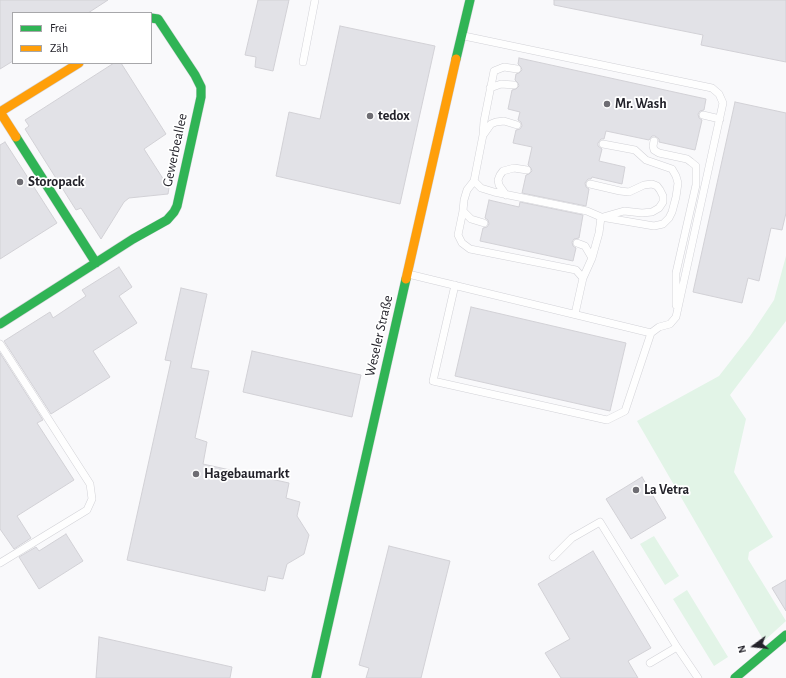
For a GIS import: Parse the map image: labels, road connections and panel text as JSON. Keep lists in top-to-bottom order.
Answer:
{
  "streets": {
    "street": ["Gewerbeallee", "Weseler Straße"]
  },
  "places": [
    "Mr. Wash",
    "tedox",
    "Storopack",
    "Hagebaumarkt",
    "La Vetra"
  ],
  "legend": ["Frei", "Zäh"],
  "north": "left"
}
